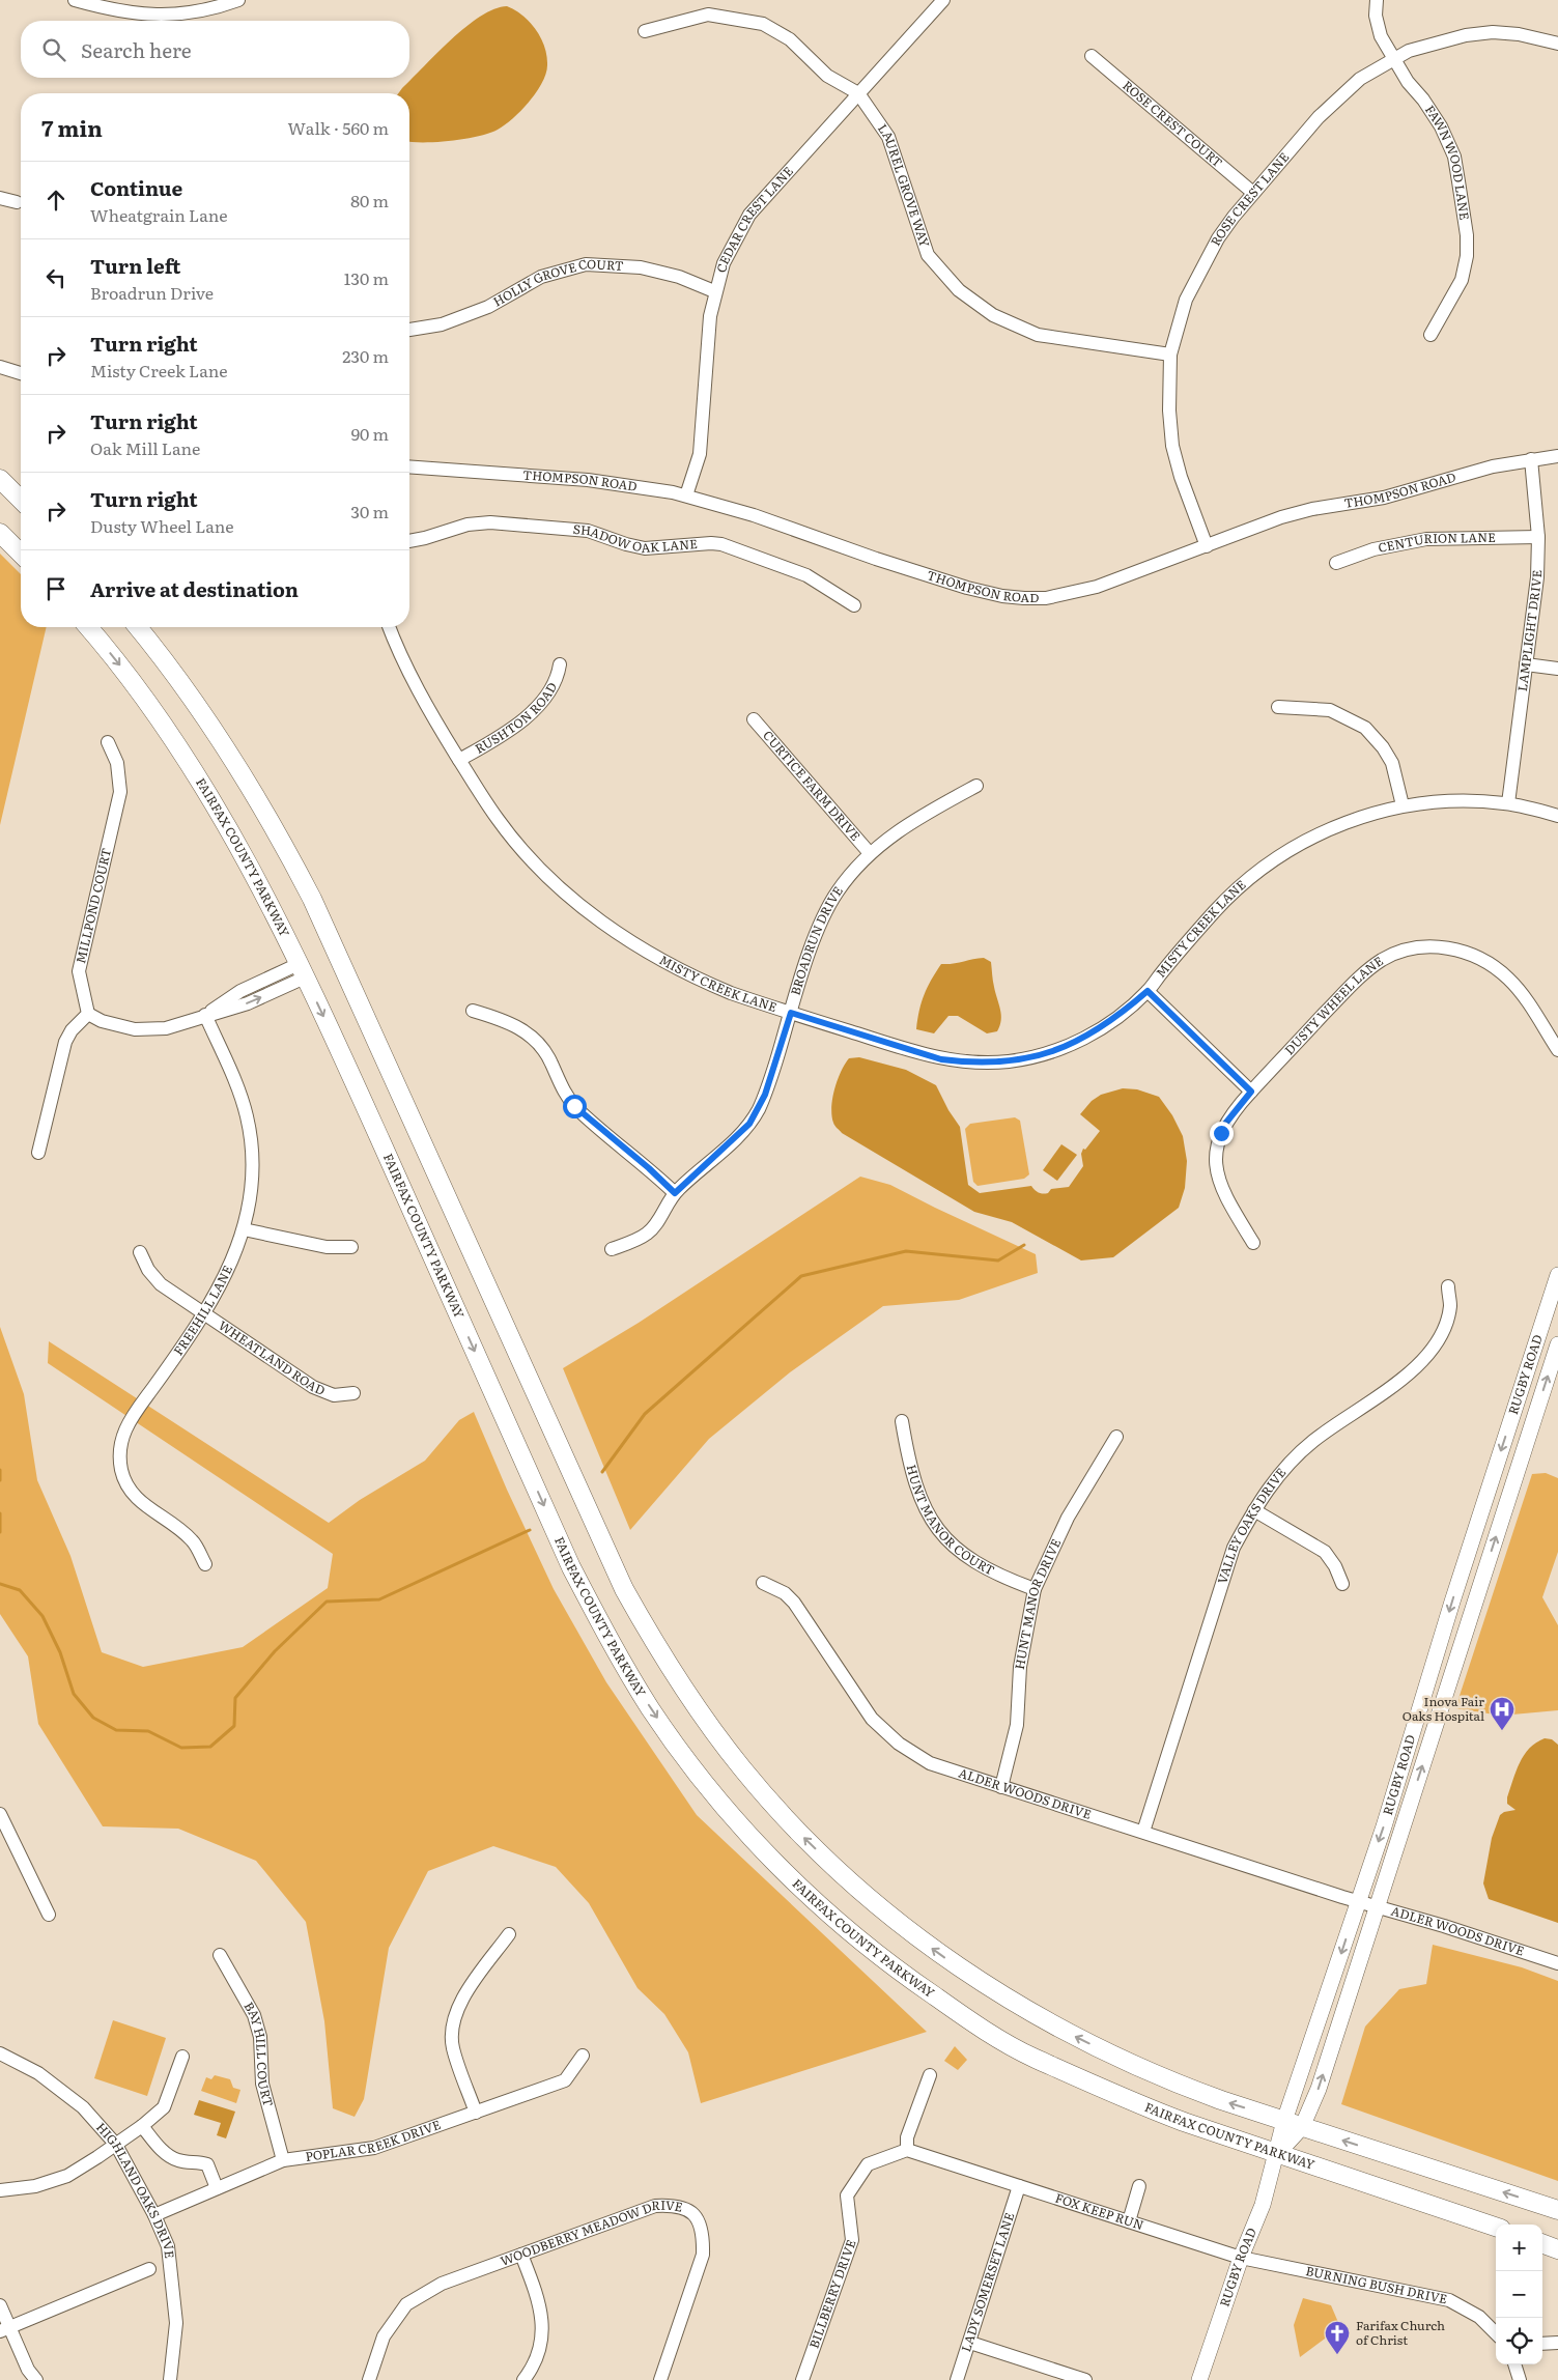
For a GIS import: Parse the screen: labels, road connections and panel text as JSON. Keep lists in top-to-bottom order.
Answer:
{
  "streets": {
    "highway": ["FAIRFAX COUNTY PARKWAY"],
    "main road": ["RUGBY ROAD"],
    "street": [
      "ROSE CREST COURT",
      "FAWN WOOD LANE",
      "LAUREL GROVE WAY",
      "ROSE CREST LANE",
      "CEDAR CREST LANE",
      "HOLLY GROVE COURT",
      "THOMPSON ROAD",
      "SHADOW OAK LANE",
      "CENTURION LANE",
      "LAMPLIGHT DRIVE",
      "RUSHTON ROAD",
      "CURTICE FARM DRIVE",
      "MILLPOND COURT",
      "MISTY CREEK LANE",
      "BROADRUN DRIVE",
      "DUSTY WHEEL LANE",
      "FREEHILL LANE",
      "WHEATLAND ROAD",
      "HUNT MANOR COURT",
      "VALLEY OAKS DRIVE",
      "HUNT MANOR DRIVE",
      "ALDER WOODS DRIVE",
      "ADLER WOODS DRIVE",
      "BAY HILL COURT",
      "POPLAR CREEK DRIVE",
      "HIGHLAND OAKS DRIVE",
      "FOX KEEP RUN",
      "WOODBERRY MEADOW DRIVE",
      "LADY SOMERSET LANE",
      "BURNING BUSH DRIVE",
      "BILLBERRY DRIVE"
    ]
  },
  "crossings": [
    ["ROSE CREST COURT", "ROSE CREST LANE"],
    ["FAWN WOOD LANE", "ROSE CREST LANE"],
    ["LAUREL GROVE WAY", "ROSE CREST LANE"],
    ["LAUREL GROVE WAY", "CEDAR CREST LANE"],
    ["ROSE CREST LANE", "THOMPSON ROAD"],
    ["CEDAR CREST LANE", "HOLLY GROVE COURT"],
    ["CEDAR CREST LANE", "THOMPSON ROAD"],
    ["THOMPSON ROAD", "LAMPLIGHT DRIVE"],
    ["CENTURION LANE", "LAMPLIGHT DRIVE"],
    ["LAMPLIGHT DRIVE", "MISTY CREEK LANE"],
    ["RUSHTON ROAD", "MISTY CREEK LANE"],
    ["CURTICE FARM DRIVE", "BROADRUN DRIVE"],
    ["FAIRFAX COUNTY PARKWAY", "RUGBY ROAD"],
    ["MISTY CREEK LANE", "BROADRUN DRIVE"],
    ["FREEHILL LANE", "WHEATLAND ROAD"],
    ["RUGBY ROAD", "ALDER WOODS DRIVE"],
    ["RUGBY ROAD", "ADLER WOODS DRIVE"],
    ["RUGBY ROAD", "FOX KEEP RUN"],
    ["RUGBY ROAD", "BURNING BUSH DRIVE"],
    ["HUNT MANOR COURT", "HUNT MANOR DRIVE"],
    ["VALLEY OAKS DRIVE", "ALDER WOODS DRIVE"],
    ["HUNT MANOR DRIVE", "ALDER WOODS DRIVE"],
    ["ALDER WOODS DRIVE", "ADLER WOODS DRIVE"],
    ["BAY HILL COURT", "POPLAR CREEK DRIVE"],
    ["POPLAR CREEK DRIVE", "HIGHLAND OAKS DRIVE"],
    ["FOX KEEP RUN", "LADY SOMERSET LANE"],
    ["FOX KEEP RUN", "BURNING BUSH DRIVE"],
    ["FOX KEEP RUN", "BILLBERRY DRIVE"]
  ],
  "places": {
    "hospital": ["Inova Fair Oaks Hospital"],
    "church": ["Farifax Church of Christ"]
  },
  "page": {
    "search": "Search here",
    "heading": ["7 min", "Walk · 560 m"],
    "list": [
      ["Continue", "Wheatgrain Lane", "80 m"],
      ["Turn left", "Broadrun Drive", "130 m"],
      ["Turn right", "Misty Creek Lane", "230 m"],
      ["Turn right", "Oak Mill Lane", "90 m"],
      ["Turn right", "Dusty Wheel Lane", "30 m"],
      "Arrive at destination"
    ],
    "map_buttons": ["+", "−"]
  }
}
